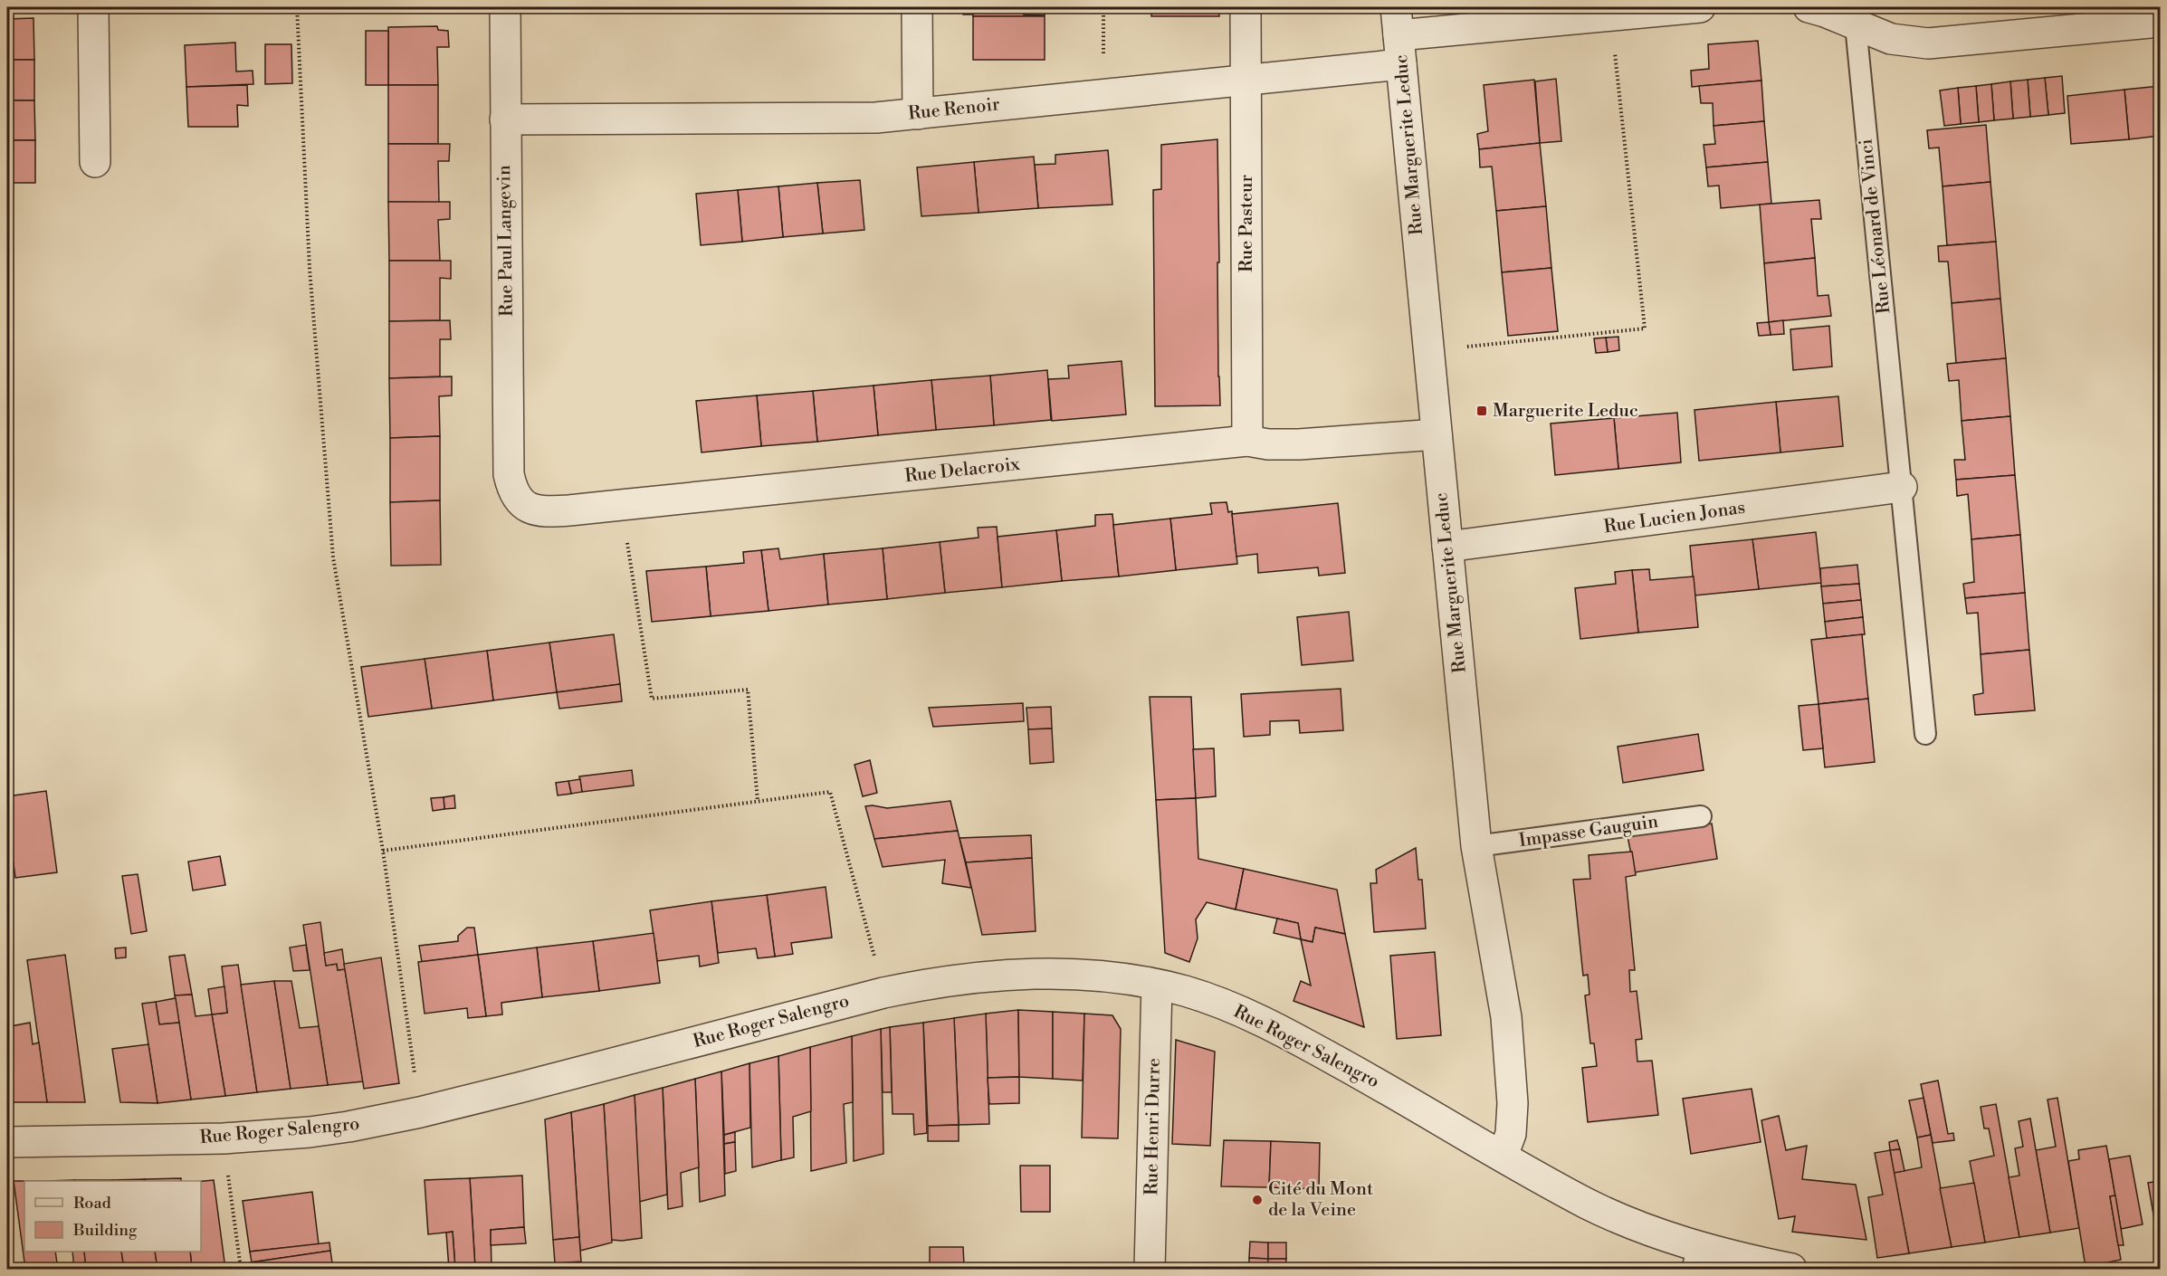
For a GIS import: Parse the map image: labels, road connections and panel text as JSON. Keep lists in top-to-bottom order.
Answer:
{
  "streets": {
    "street": [
      "Rue Renoir",
      "Rue Marguerite Leduc",
      "Rue Pasteur",
      "Rue Paul Langevin",
      "Rue Delacroix",
      "Rue Lucien Jonas",
      "Rue Roger Salengro",
      "Rue Henri Durre"
    ],
    "lane": ["Rue Léonard de Vinci", "Impasse Gauguin"]
  },
  "crossings": [
    ["Rue Renoir", "Rue Marguerite Leduc"],
    ["Rue Renoir", "Rue Pasteur"],
    ["Rue Renoir", "Rue Paul Langevin"],
    ["Rue Marguerite Leduc", "Rue Delacroix"],
    ["Rue Marguerite Leduc", "Rue Lucien Jonas"],
    ["Rue Marguerite Leduc", "Impasse Gauguin"],
    ["Rue Marguerite Leduc", "Rue Roger Salengro"],
    ["Rue Pasteur", "Rue Delacroix"],
    ["Rue Léonard de Vinci", "Rue Lucien Jonas"],
    ["Rue Paul Langevin", "Rue Delacroix"],
    ["Rue Roger Salengro", "Rue Henri Durre"]
  ],
  "places": {
    "transit": ["Marguerite Leduc"],
    "other": ["Cité du Mont de la Veine"]
  },
  "legend": ["Road", "Building"]
}
